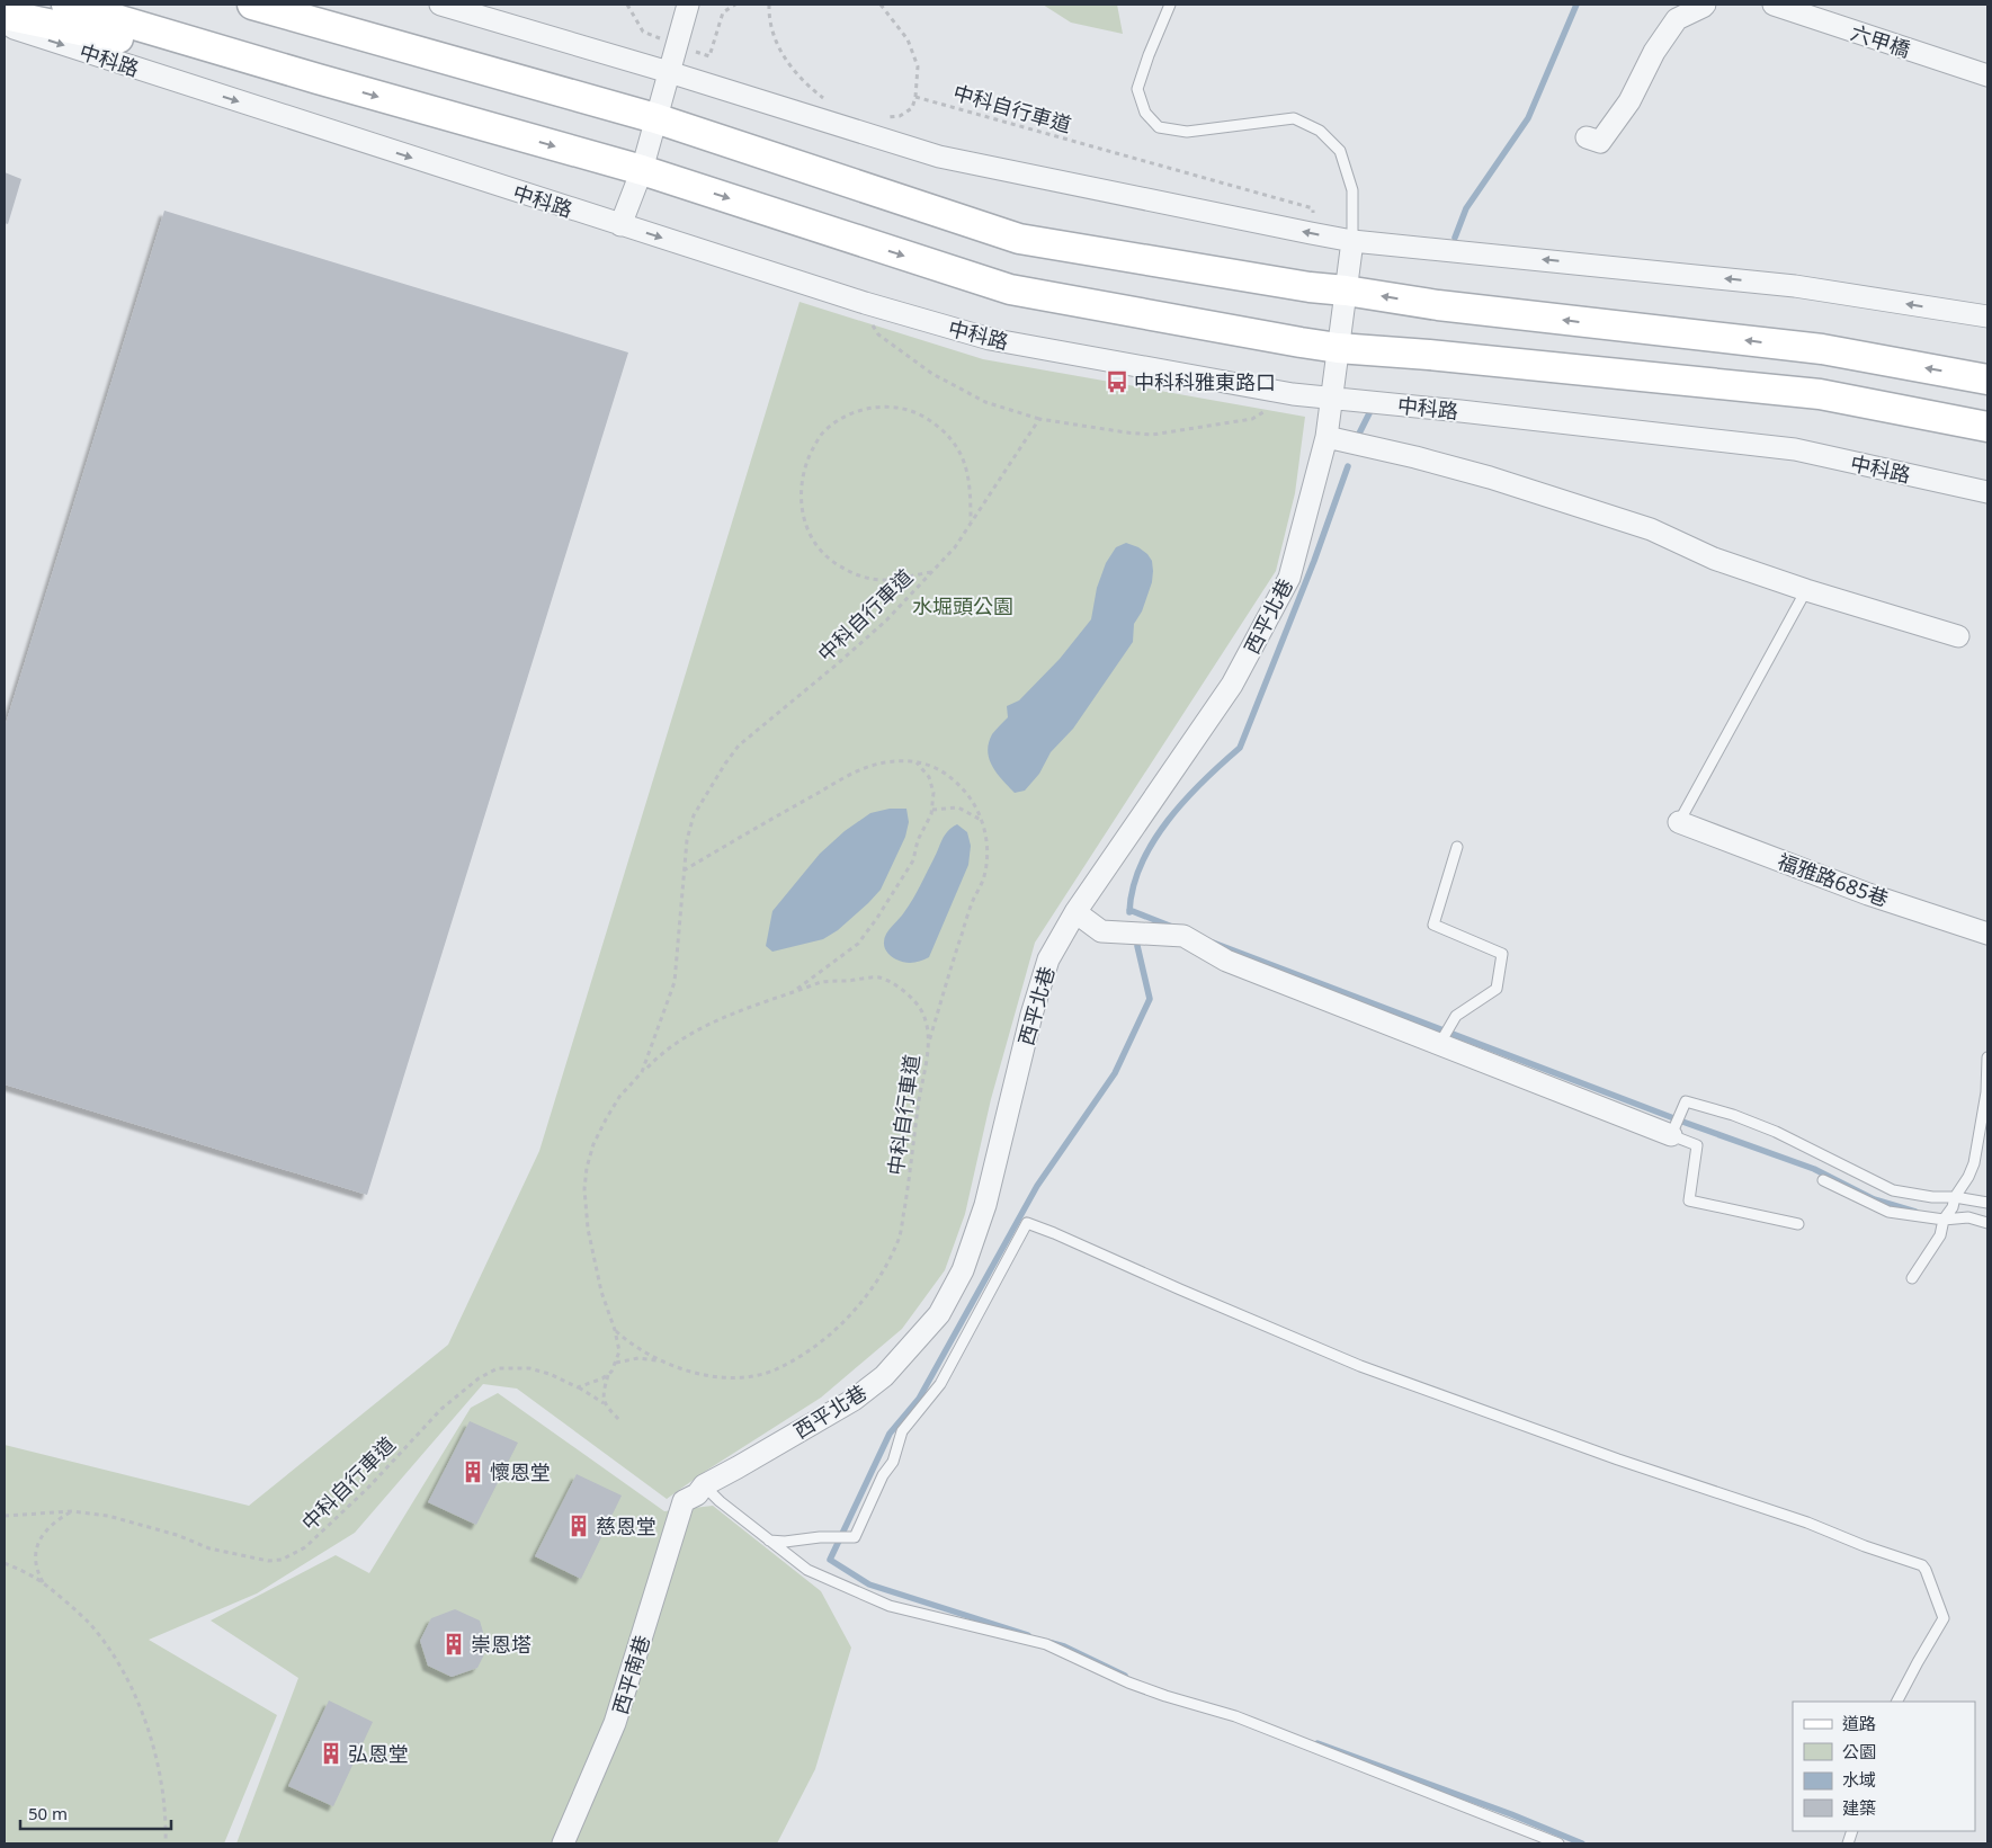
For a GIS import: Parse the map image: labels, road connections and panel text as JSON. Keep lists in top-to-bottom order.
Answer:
{
  "streets": {
    "street": [
      "六甲橋",
      "中科路",
      "西平北巷",
      "福雅路685巷",
      "西平南巷"
    ],
    "path": ["中科自行車道"]
  },
  "crossings": [
    ["中科路", "西平北巷"],
    ["西平北巷", "西平南巷"]
  ],
  "parks": ["水堀頭公園"],
  "places": {
    "bus stop": ["中科科雅東路口"],
    "building": [
      "懷恩堂",
      "慈恩堂",
      "崇恩塔",
      "弘恩堂"
    ]
  },
  "legend": [
    "道路",
    "公園",
    "水域",
    "建築"
  ],
  "scale_bar": "50 m"
}
